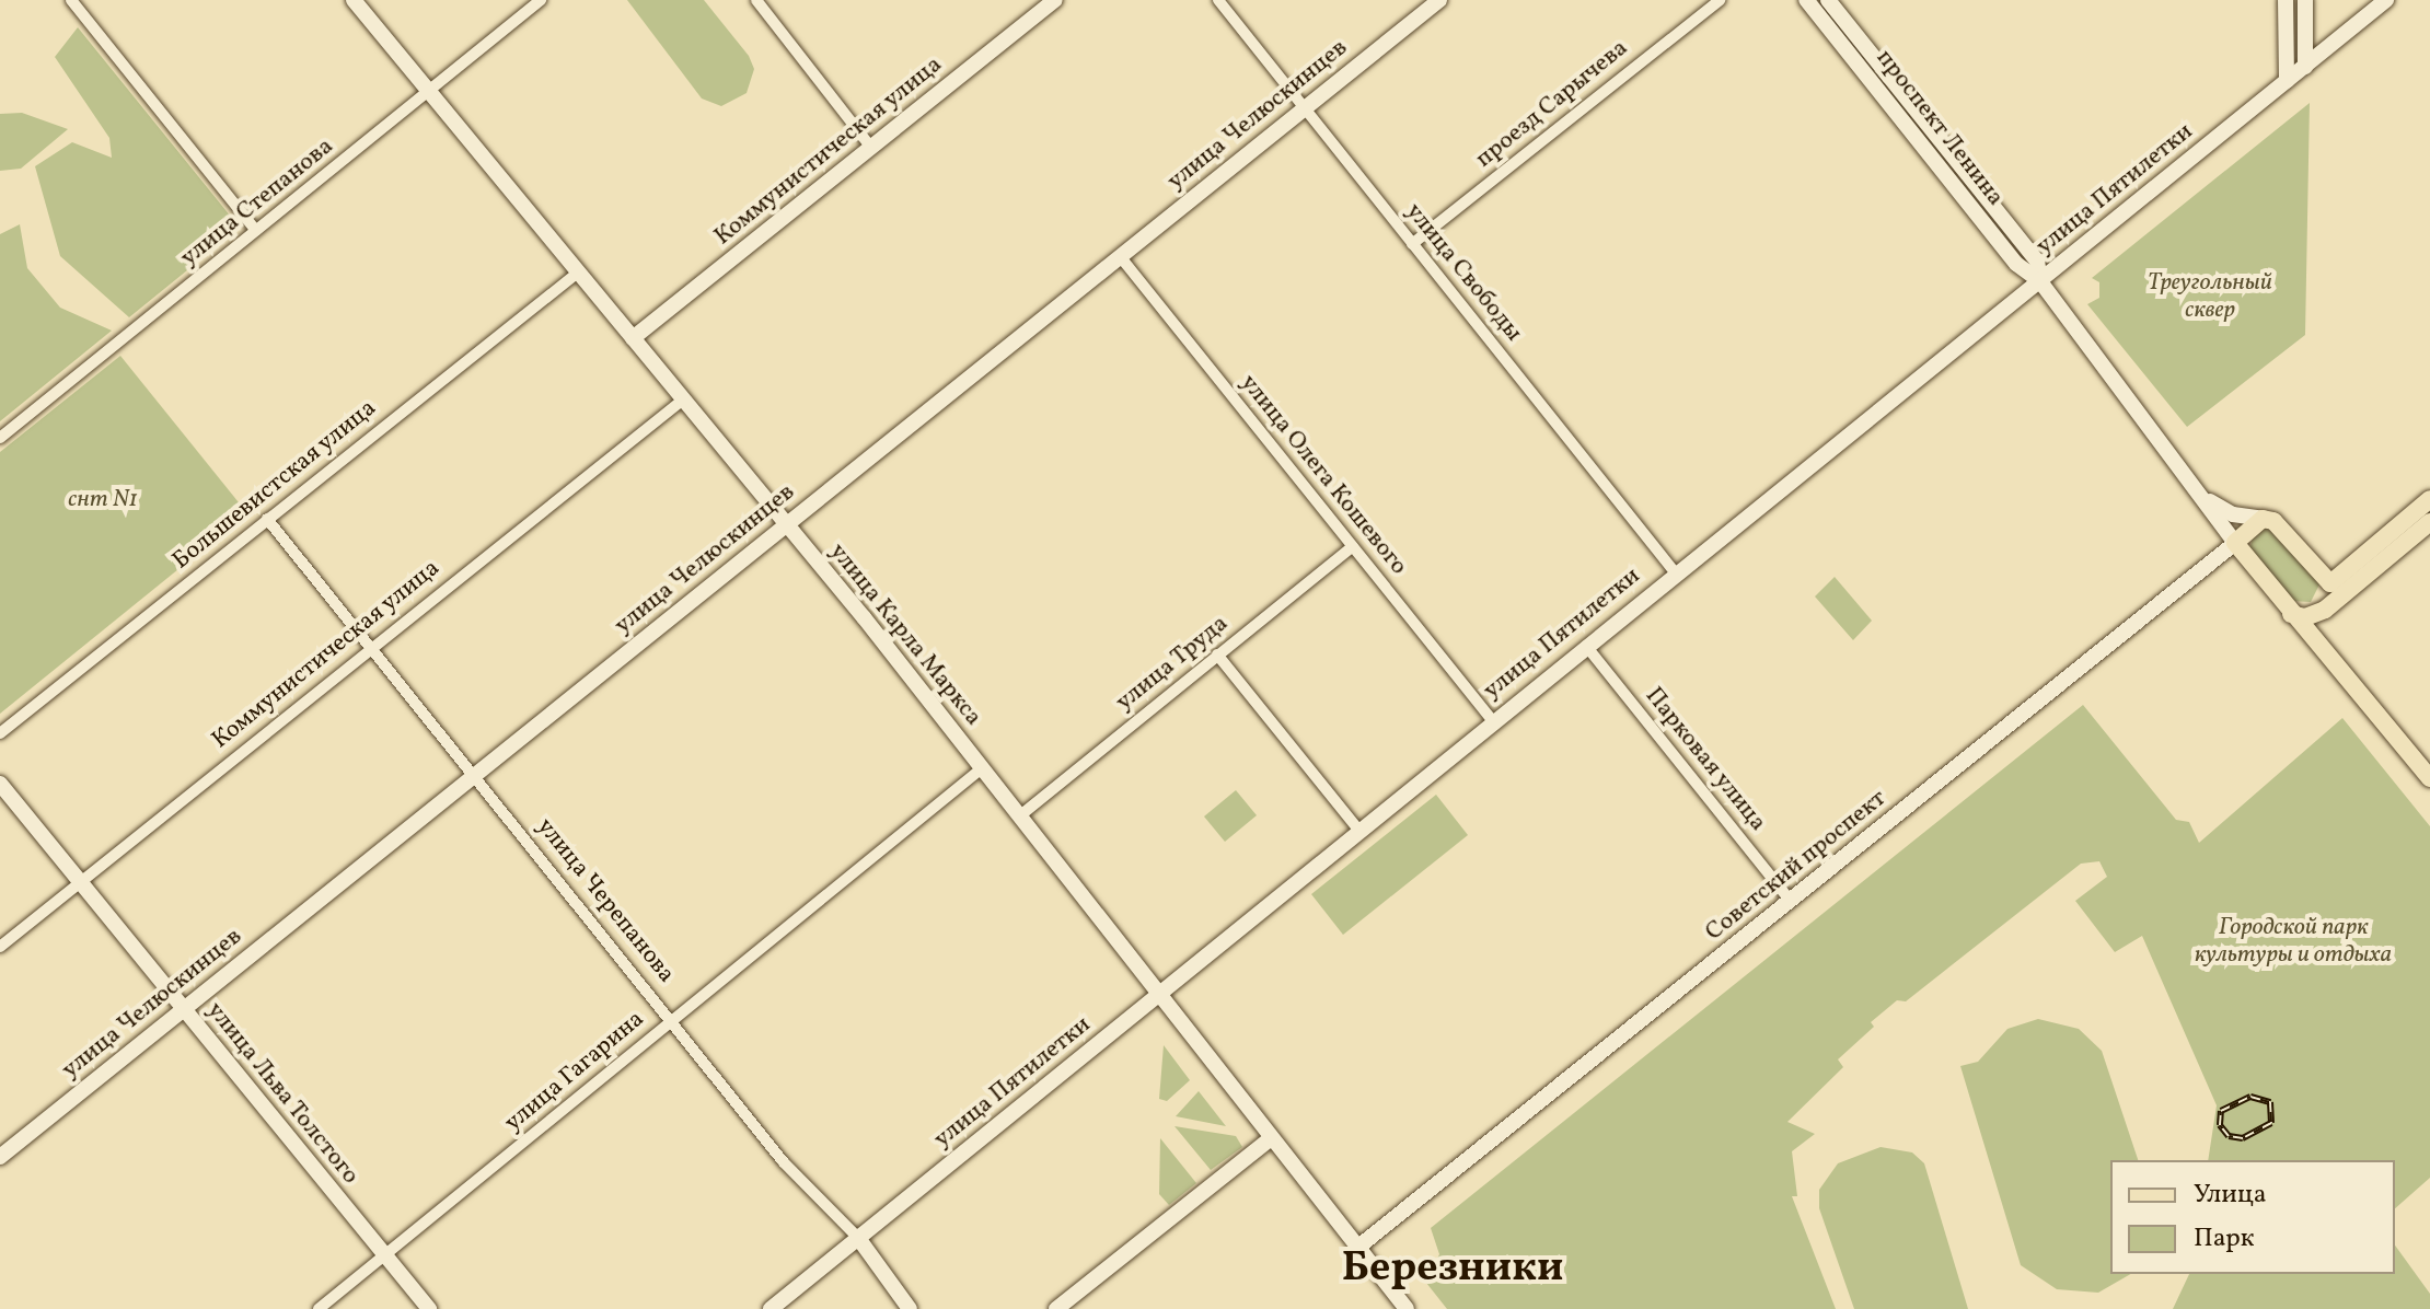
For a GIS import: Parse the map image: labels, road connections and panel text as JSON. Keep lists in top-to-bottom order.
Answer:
{
  "streets": {
    "main road": [
      "улица Челюскинцев",
      "проспект Ленина",
      "Коммунистическая улица",
      "улица Пятилетки",
      "улица Карла Маркса",
      "Советский проспект",
      "улица Черепанова",
      "улица Льва Толстого"
    ],
    "street": [
      "проезд Сарычева",
      "улица Степанова",
      "улица Свободы",
      "улица Олега Кошевого",
      "Большевистская улица",
      "улица Труда",
      "Парковая улица",
      "улица Гагарина"
    ]
  },
  "crossings": [
    ["проезд Сарычева", "улица Свободы"],
    ["улица Челюскинцев", "улица Свободы"],
    ["улица Челюскинцев", "улица Олега Кошевого"],
    ["улица Челюскинцев", "улица Карла Маркса"],
    ["улица Челюскинцев", "улица Черепанова"],
    ["улица Челюскинцев", "улица Льва Толстого"],
    ["проспект Ленина", "улица Пятилетки"],
    ["проспект Ленина", "Советский проспект"],
    ["Коммунистическая улица", "улица Карла Маркса"],
    ["Коммунистическая улица", "улица Черепанова"],
    ["Коммунистическая улица", "улица Льва Толстого"],
    ["улица Пятилетки", "улица Свободы"],
    ["улица Пятилетки", "улица Олега Кошевого"],
    ["улица Пятилетки", "улица Карла Маркса"],
    ["улица Пятилетки", "Парковая улица"],
    ["улица Пятилетки", "улица Черепанова"],
    ["улица Степанова", "улица Карла Маркса"],
    ["улица Олега Кошевого", "улица Труда"],
    ["Большевистская улица", "улица Карла Маркса"],
    ["Большевистская улица", "улица Черепанова"],
    ["улица Карла Маркса", "улица Труда"],
    ["улица Карла Маркса", "Советский проспект"],
    ["улица Карла Маркса", "улица Гагарина"],
    ["Парковая улица", "Советский проспект"],
    ["улица Черепанова", "улица Гагарина"],
    ["улица Гагарина", "улица Льва Толстого"]
  ],
  "districts": ["Березники"],
  "parks": ["Треугольный сквер", "снт N1", "Городской парк культуры и отдыха"],
  "legend": ["Улица", "Парк"]
}
